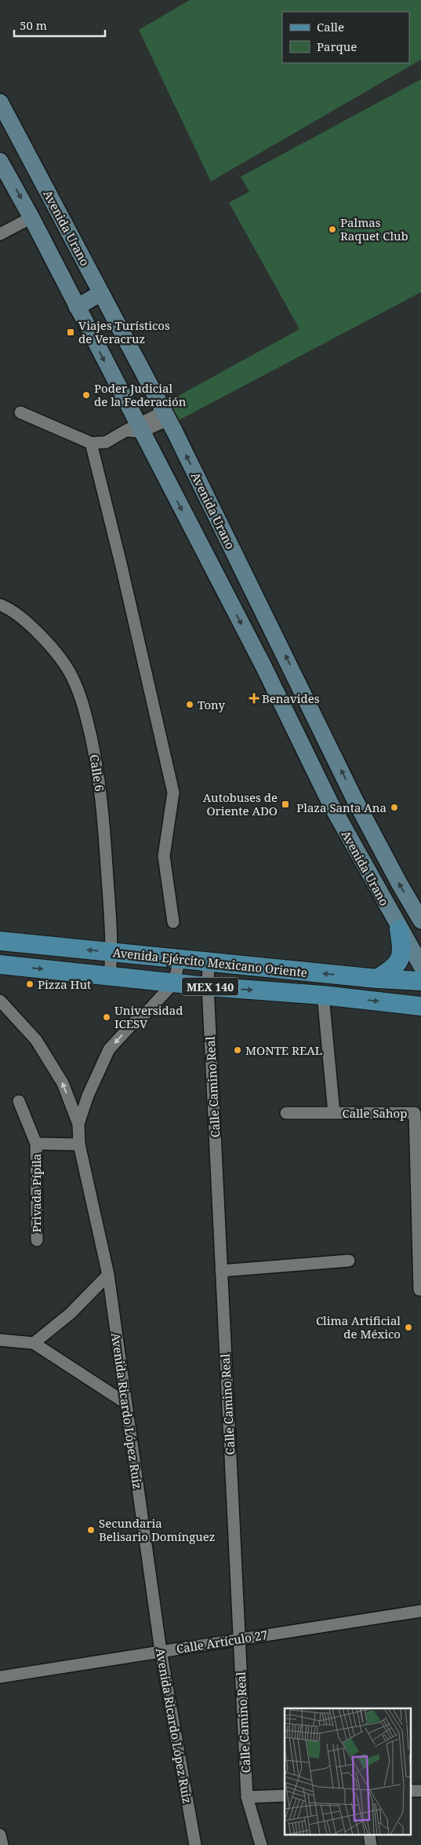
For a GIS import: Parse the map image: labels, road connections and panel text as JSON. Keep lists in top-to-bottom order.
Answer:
{
  "streets": {
    "main road": ["Avenida Urano", "Avenida Ejército Mexicano Oriente", "MEX 140"],
    "street": [
      "Calle 6",
      "Calle Camino Real",
      "Calle Sahop",
      "Privada Pípila",
      "Avenida Ricardo López Ruiz",
      "Calle Artículo 27"
    ]
  },
  "crossings": [
    ["Calle 6", "Avenida Ejército Mexicano Oriente"],
    ["Avenida Ejército Mexicano Oriente", "Calle Camino Real"],
    ["Calle Camino Real", "Calle Artículo 27"],
    ["Avenida Ricardo López Ruiz", "Calle Artículo 27"]
  ],
  "places": {
    "other": [
      "Palmas Raquet Club",
      "Poder Judicial de la Federación",
      "Tony",
      "Plaza Santa Ana",
      "Pizza Hut",
      "Universidad ICESV",
      "MONTE REAL",
      "Clima Artificial de México",
      "Secundaria Belisario Domínguez"
    ],
    "transit": ["Viajes Turísticos de Veracruz", "Autobuses de Oriente ADO"],
    "health": ["Benavides"]
  },
  "legend": ["Calle", "Parque"],
  "scale_bar": "50 m"
}
